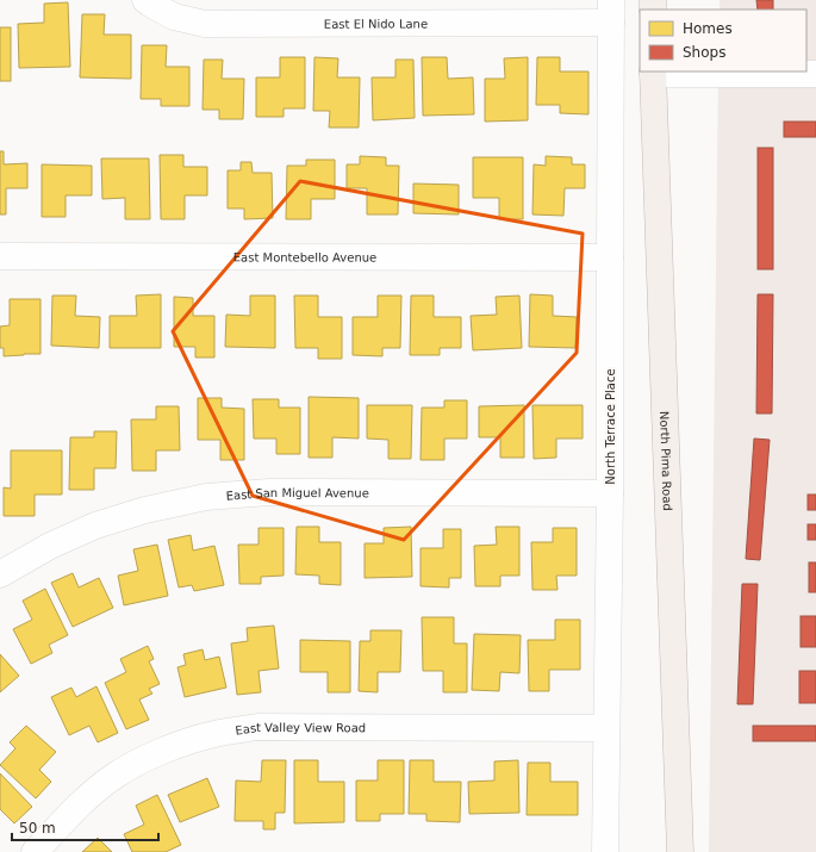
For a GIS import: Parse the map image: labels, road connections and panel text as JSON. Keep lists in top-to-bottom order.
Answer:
{
  "streets": {
    "main road": ["North Pima Road"],
    "street": [
      "East El Nido Lane",
      "East Montebello Avenue",
      "North Terrace Place",
      "East San Miguel Avenue",
      "East Valley View Road"
    ]
  },
  "crossings": [
    ["East El Nido Lane", "North Terrace Place"],
    ["East Montebello Avenue", "North Terrace Place"],
    ["North Terrace Place", "East San Miguel Avenue"],
    ["North Terrace Place", "East Valley View Road"]
  ],
  "legend": ["Homes", "Shops"],
  "scale_bar": "50 m"
}
